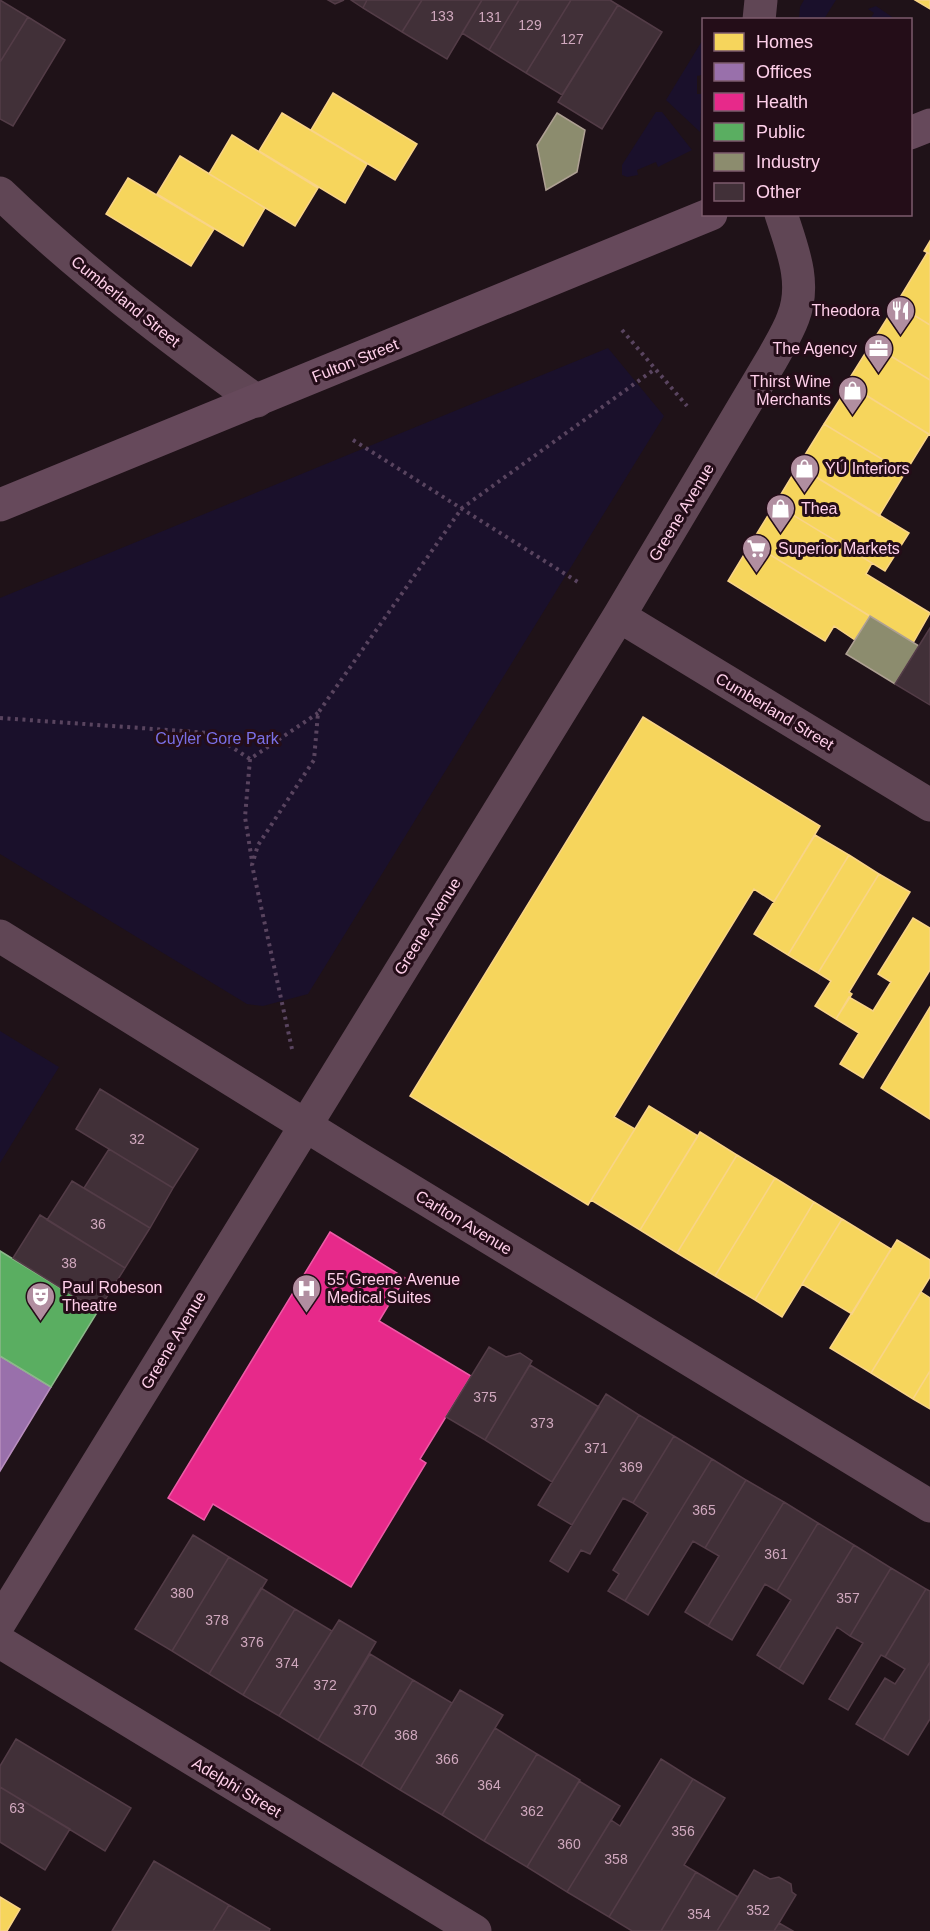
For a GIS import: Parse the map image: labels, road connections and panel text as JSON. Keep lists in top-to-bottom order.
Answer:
{
  "streets": {
    "main road": ["Fulton Street"],
    "street": [
      "Cumberland Street",
      "Greene Avenue",
      "Carlton Avenue",
      "Adelphi Street"
    ]
  },
  "crossings": [
    ["Cumberland Street", "Fulton Street"],
    ["Cumberland Street", "Greene Avenue"],
    ["Greene Avenue", "Carlton Avenue"]
  ],
  "parks": ["Cuyler Gore Park"],
  "places": {
    "restaurant": ["Theodora"],
    "office": ["The Agency"],
    "shop": ["Thirst Wine Merchants", "YÚ Interiors", "Thea"],
    "supermarket": ["Superior Markets"],
    "hospital": ["55 Greene Avenue Medical Suites"],
    "theatre": ["Paul Robeson Theatre"]
  },
  "house_numbers": [
    "133",
    "131",
    "129",
    "127",
    "32",
    "36",
    "38",
    "375",
    "373",
    "371",
    "369",
    "365",
    "361",
    "380",
    "357",
    "378",
    "376",
    "374",
    "372",
    "370",
    "368",
    "366",
    "364",
    "63",
    "362",
    "356",
    "360",
    "358",
    "352",
    "354"
  ],
  "legend": [
    "Homes",
    "Offices",
    "Health",
    "Public",
    "Industry",
    "Other"
  ]
}
